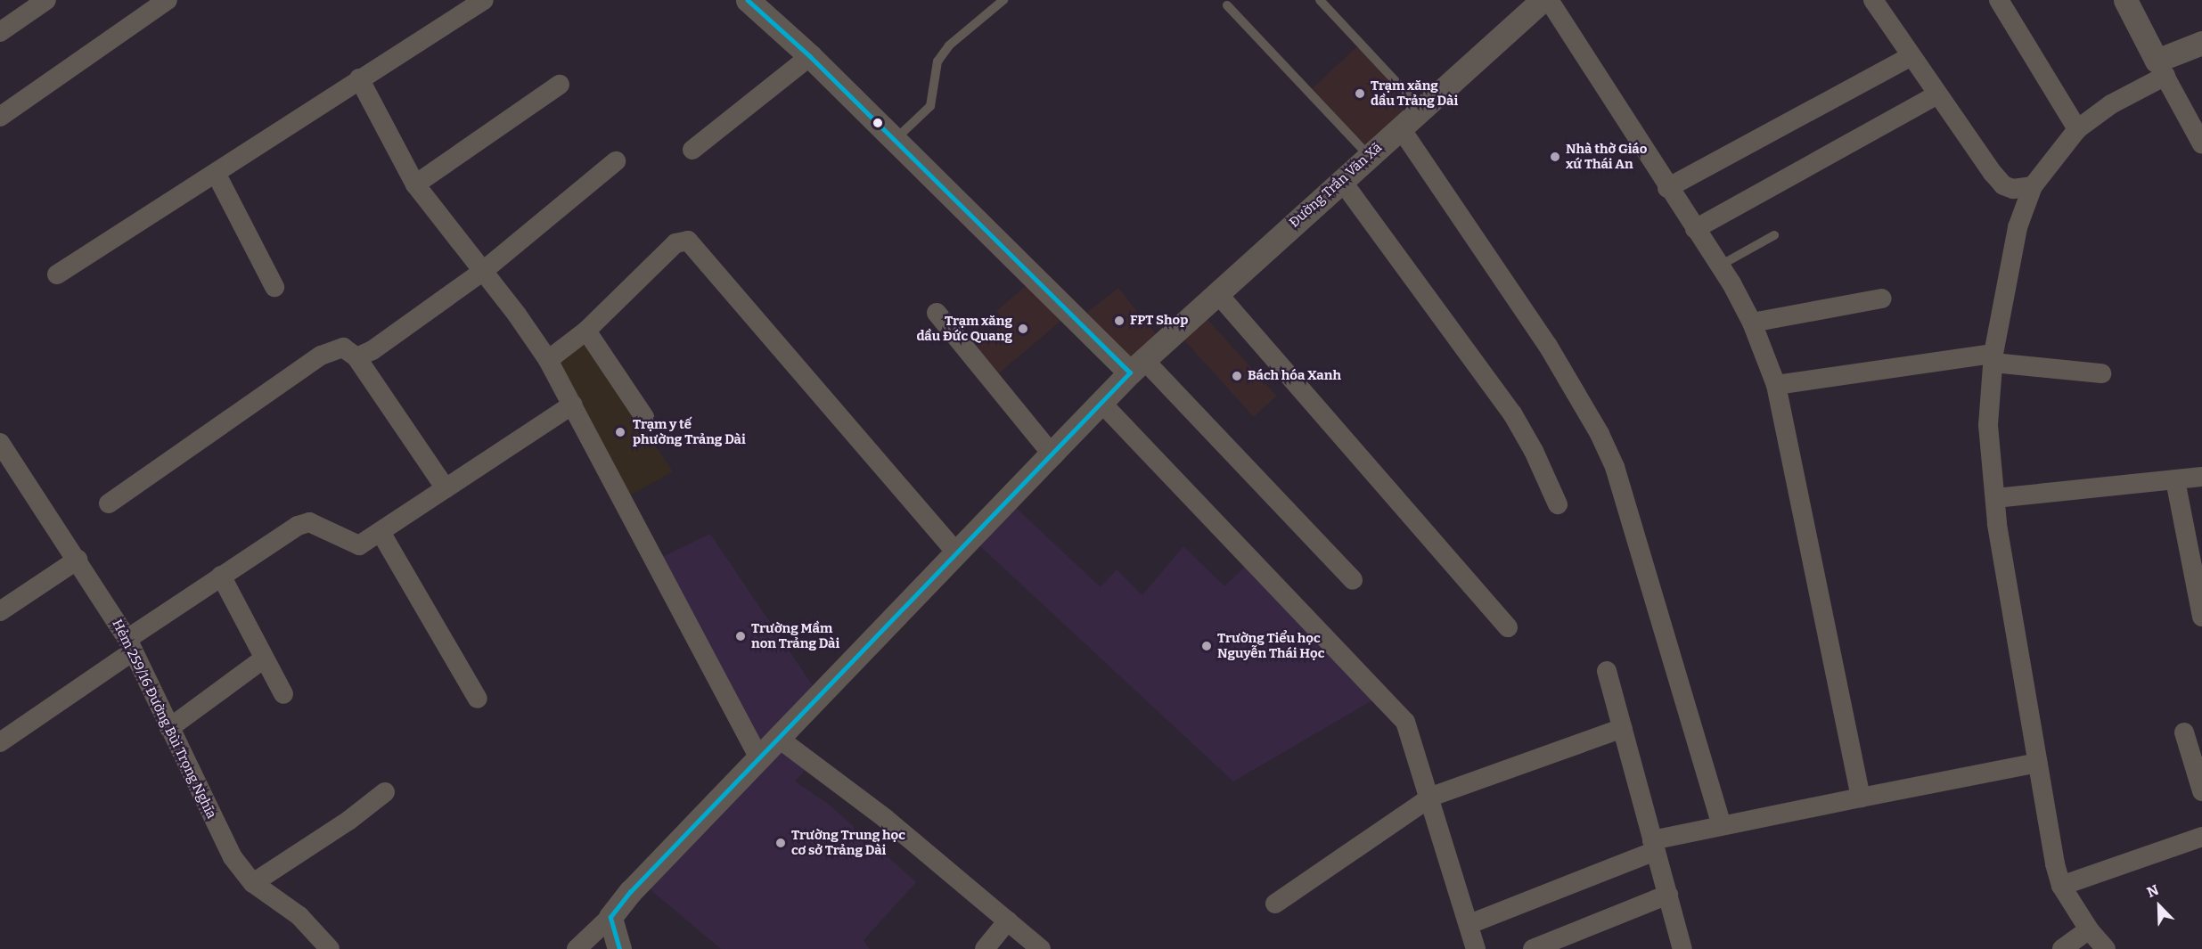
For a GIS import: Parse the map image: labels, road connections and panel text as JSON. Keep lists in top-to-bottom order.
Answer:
{
  "streets": {
    "street": ["Đường Trần Văn Xã", "Hẻm 259/16 Đường Bùi Trọng Nghĩa"]
  },
  "places": [
    "Trạm xăng dầu Trảng Dài",
    "Nhà thờ Giáo xứ Thái An",
    "FPT Shop",
    "Trạm xăng dầu Đức Quang",
    "Bách hóa Xanh",
    "Trạm y tế phường Trảng Dài",
    "Trường Mầm non Trảng Dài",
    "Trường Tiểu học Nguyễn Thái Học",
    "Trường Trung học cơ sở Trảng Dài"
  ],
  "north": "top left"
}
